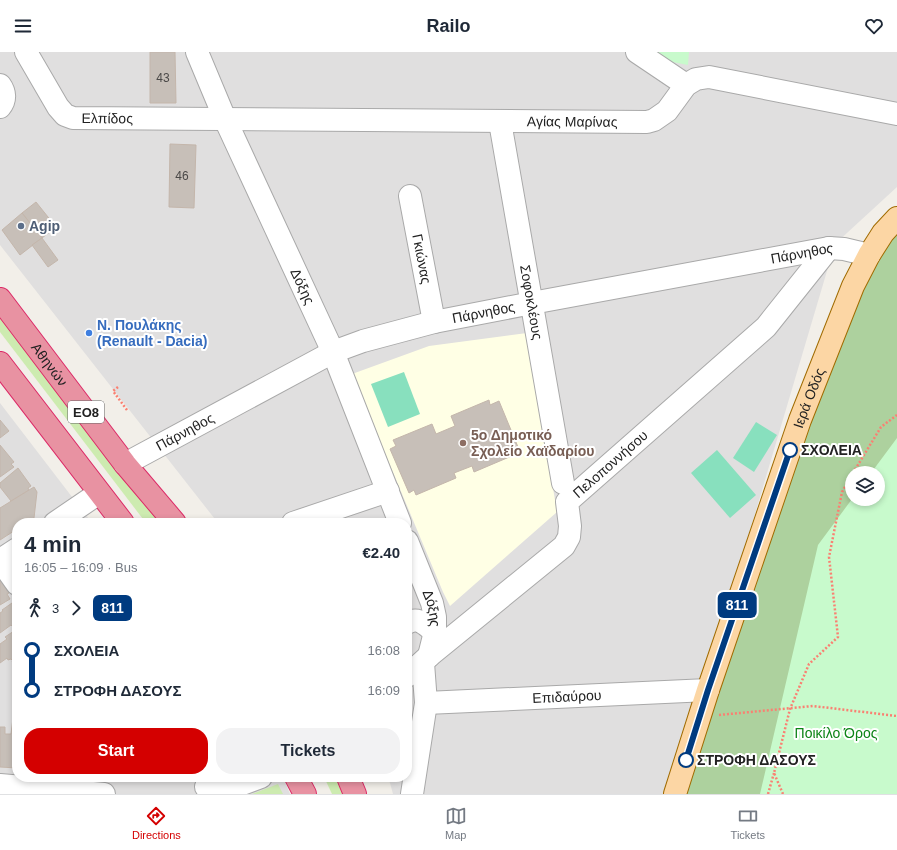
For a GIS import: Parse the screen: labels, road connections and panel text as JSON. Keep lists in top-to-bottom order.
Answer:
{
  "streets": {
    "highway": ["Αθηνών", "ΕΟ8"],
    "main road": ["Ιερά Οδός"],
    "street": [
      "Ελπίδος",
      "Αγίας Μαρίνας",
      "Πάρνηθος",
      "Γκιώνας",
      "Δόξης",
      "Σοφοκλέους",
      "Πελοποννήσου",
      "Επιδαύρου"
    ]
  },
  "crossings": [
    ["Ελπίδος", "Αγίας Μαρίνας"],
    ["Ελπίδος", "Δόξης"],
    ["Αγίας Μαρίνας", "Δόξης"],
    ["Αγίας Μαρίνας", "Σοφοκλέους"],
    ["Πάρνηθος", "Γκιώνας"],
    ["Πάρνηθος", "Δόξης"],
    ["Πάρνηθος", "Σοφοκλέους"],
    ["Πάρνηθος", "Αθηνών"],
    ["Πάρνηθος", "Ιερά Οδός"],
    ["Πάρνηθος", "Πελοποννήσου"],
    ["Δόξης", "Πελοποννήσου"],
    ["Ιερά Οδός", "Επιδαύρου"]
  ],
  "parks": ["Ποικίλο Όρος"],
  "places": [
    "Agip",
    "Ν. Πουλάκης (Renault - Dacia)",
    "5ο Δημοτικό Σχολείο Χαϊδαρίου",
    "ΣΧΟΛΕΙΑ",
    "ΣΤΡΟΦΗ ΔΑΣΟΥΣ"
  ],
  "lines": ["bus line 811"],
  "house_numbers": ["43", "46"],
  "page": {
    "header": "Railo",
    "on_map": "811",
    "heading": ["4 min", "16:05 – 16:09 · Bus", "€2.40"],
    "legs": ["3", "811"],
    "list": [
      {
        "name": "ΣΧΟΛΕΙΑ",
        "value": "16:08"
      },
      {
        "name": "ΣΤΡΟΦΗ ΔΑΣΟΥΣ",
        "value": "16:09"
      }
    ],
    "buttons": ["Start", "Tickets"],
    "tabs": ["Directions", "Map", "Tickets"]
  }
}
